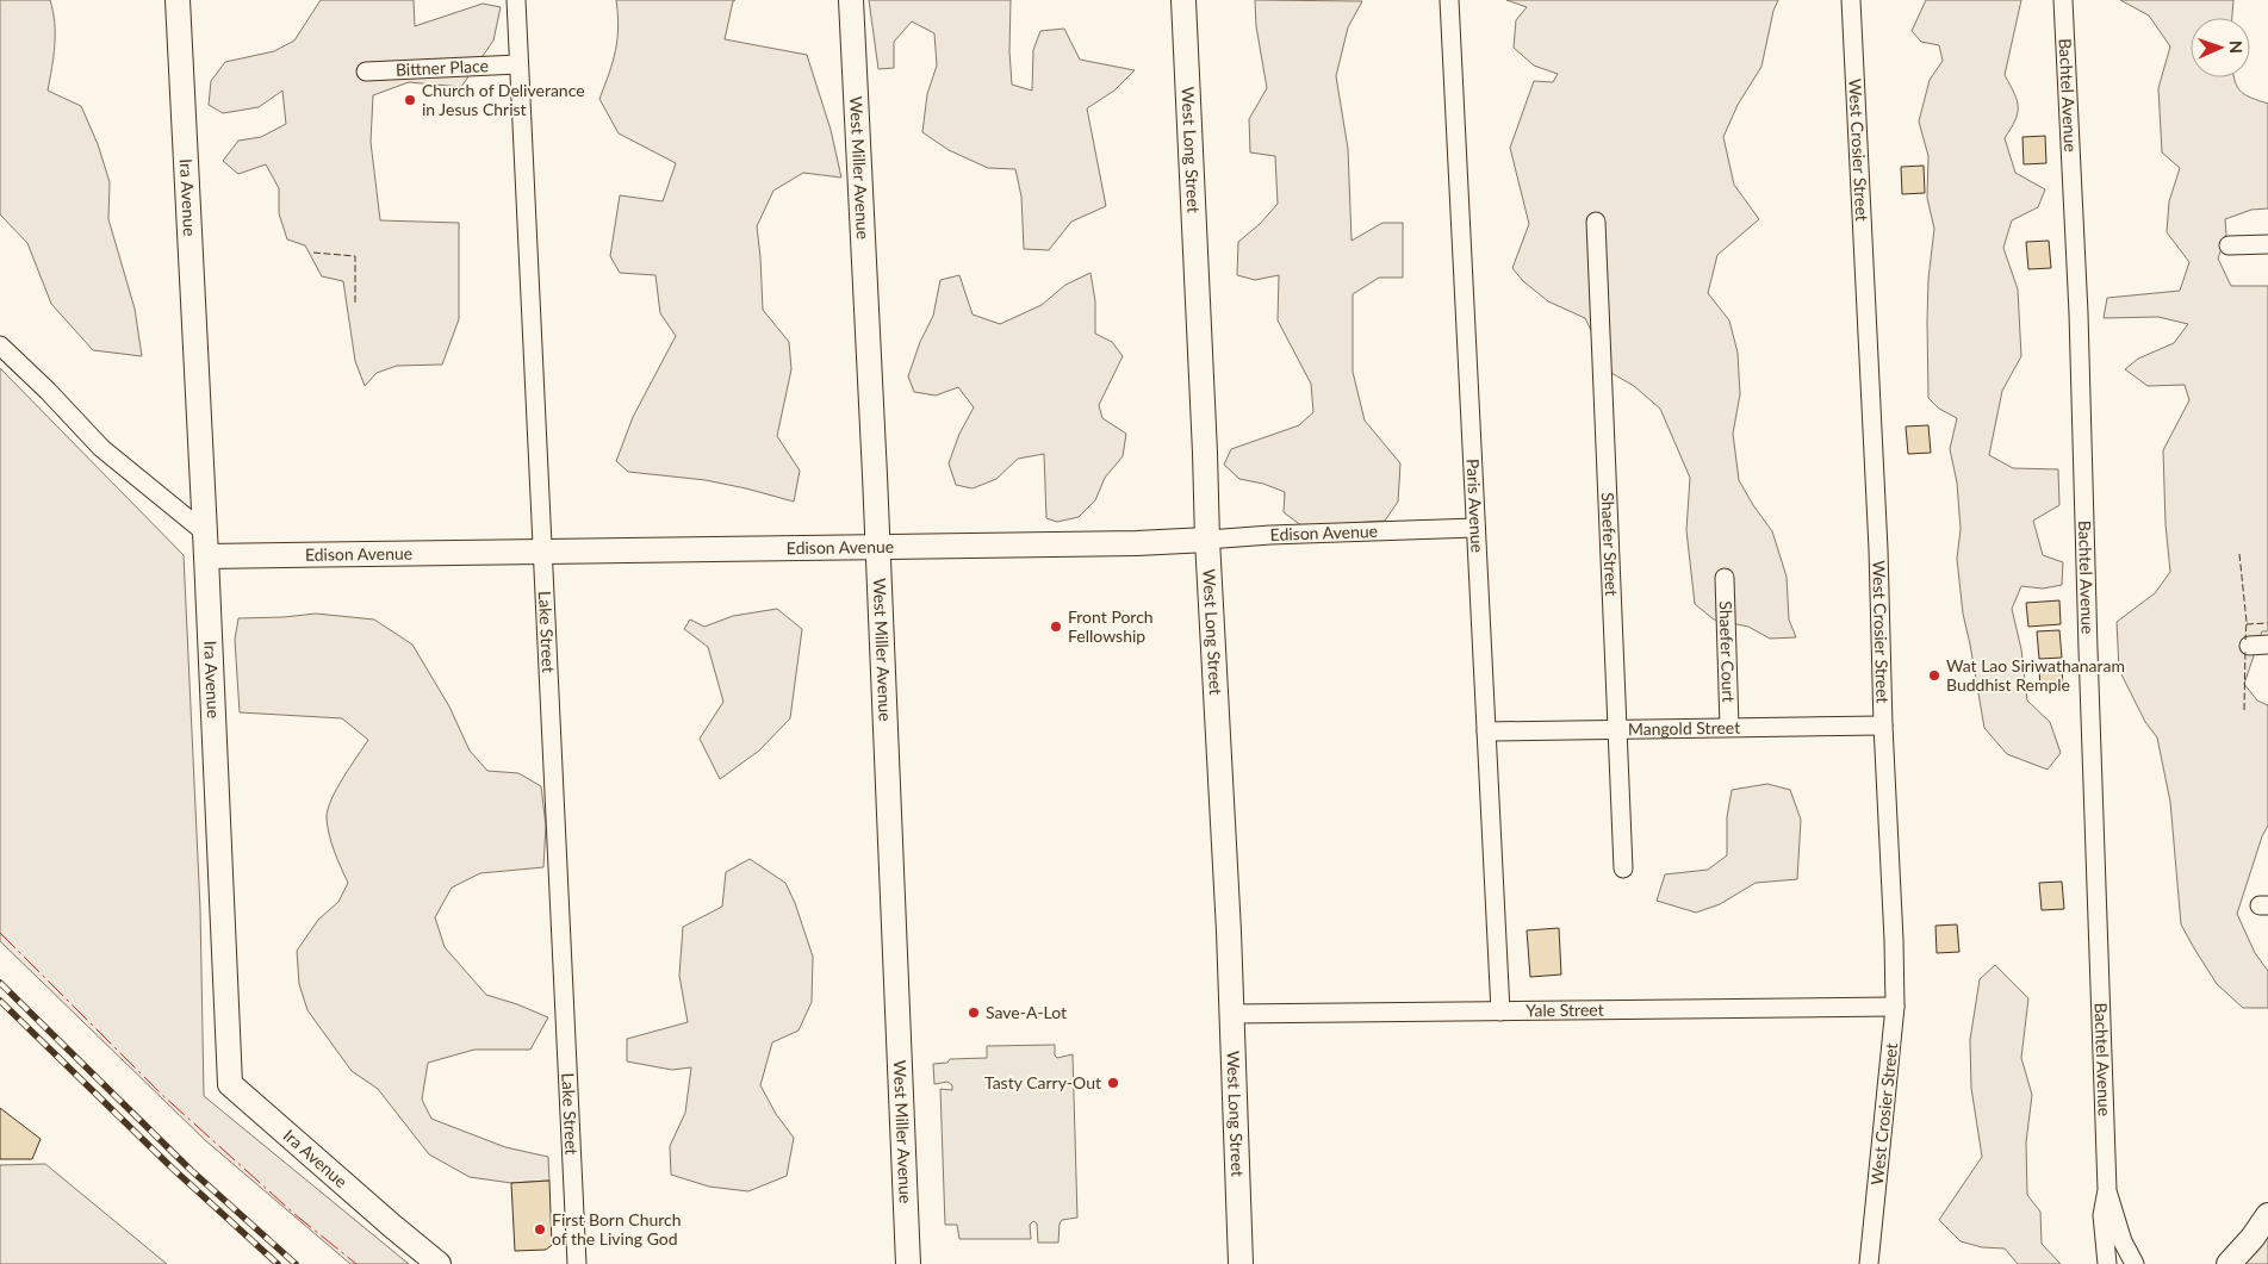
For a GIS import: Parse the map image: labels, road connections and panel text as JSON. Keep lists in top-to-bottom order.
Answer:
{
  "streets": {
    "main road": [
      "West Long Street",
      "West Miller Avenue",
      "Ira Avenue",
      "Edison Avenue"
    ],
    "street": [
      "Bittner Place",
      "Bachtel Avenue",
      "West Crosier Street",
      "Paris Avenue",
      "Shaefer Street",
      "Lake Street",
      "Shaefer Court",
      "Mangold Street",
      "Yale Street"
    ]
  },
  "crossings": [
    ["Bittner Place", "Lake Street"],
    ["West Long Street", "Edison Avenue"],
    ["West Long Street", "Yale Street"],
    ["West Crosier Street", "Mangold Street"],
    ["West Crosier Street", "Yale Street"],
    ["West Miller Avenue", "Edison Avenue"],
    ["Ira Avenue", "Edison Avenue"],
    ["Paris Avenue", "Edison Avenue"],
    ["Paris Avenue", "Mangold Street"],
    ["Paris Avenue", "Yale Street"],
    ["Edison Avenue", "Lake Street"],
    ["Shaefer Street", "Mangold Street"],
    ["Shaefer Court", "Mangold Street"]
  ],
  "places": [
    "Church of Deliverance in Jesus Christ",
    "Front Porch Fellowship",
    "Wat Lao Siriwathanaram Buddhist Remple",
    "Save-A-Lot",
    "Tasty Carry-Out",
    "First Born Church of the Living God"
  ],
  "north": "right"
}
